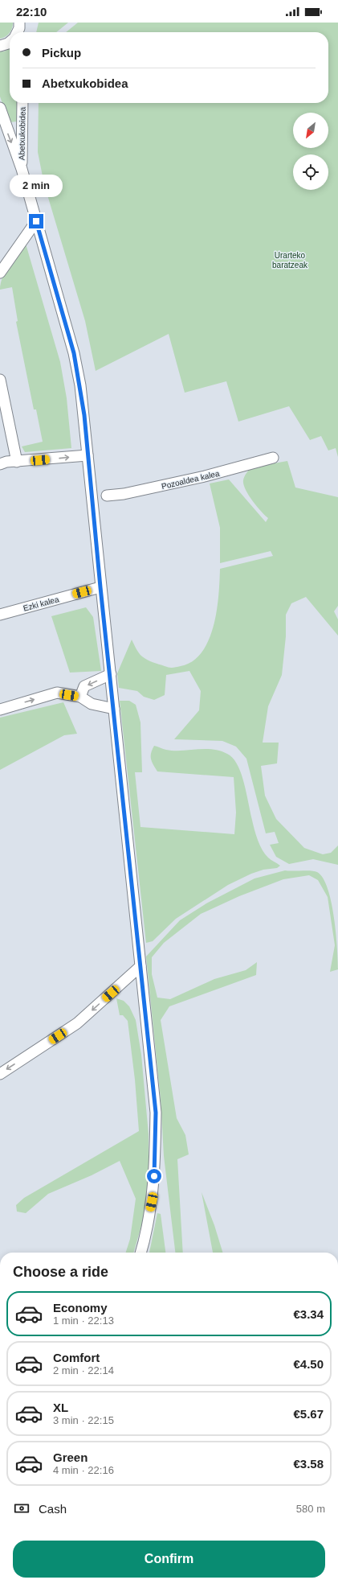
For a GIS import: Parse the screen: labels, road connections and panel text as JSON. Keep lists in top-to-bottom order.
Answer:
{
  "streets": {
    "street": ["Abetxukobidea", "Pozoaldea kalea", "Ezki kalea"]
  },
  "crossings": [
    ["Abetxukobidea", "Ezki kalea"]
  ],
  "parks": ["Urarteko baratzeak"],
  "north": "bottom left",
  "page": {
    "status": "22:10",
    "banner": ["Pickup", "Abetxukobidea"],
    "bubble": "2 min",
    "heading": "Choose a ride",
    "list": [
      {
        "name": "Economy",
        "note": "1 min · 22:13",
        "value": "€3.34"
      },
      {
        "name": "Comfort",
        "note": "2 min · 22:14",
        "value": "€4.50"
      },
      {
        "name": "XL",
        "note": "3 min · 22:15",
        "value": "€5.67"
      },
      {
        "name": "Green",
        "note": "4 min · 22:16",
        "value": "€3.58"
      }
    ],
    "pay": ["Cash", "580 m"],
    "buttons": "Confirm"
  }
}
